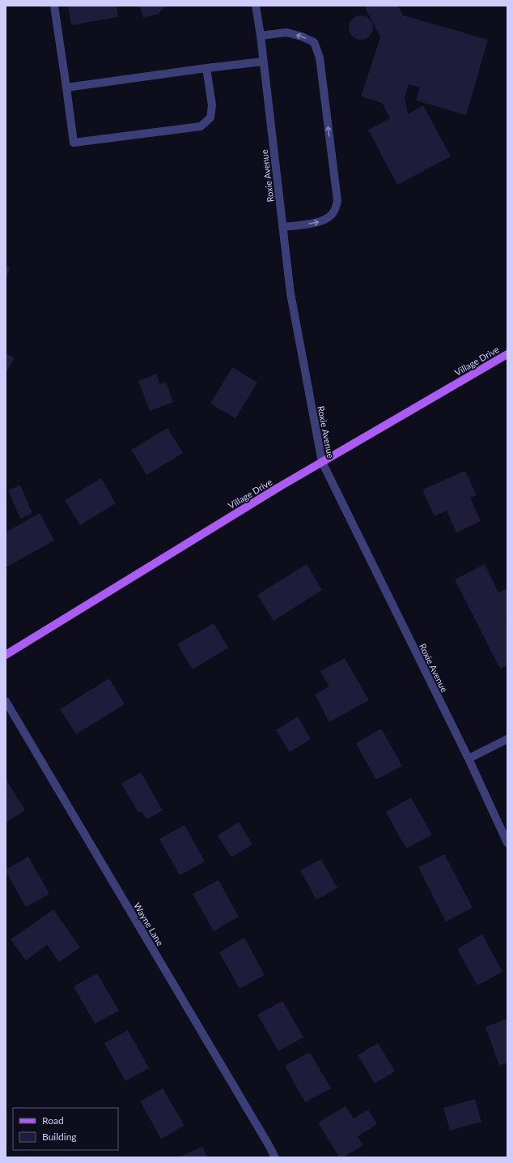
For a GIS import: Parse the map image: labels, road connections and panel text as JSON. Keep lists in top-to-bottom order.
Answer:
{
  "streets": {
    "main road": ["Village Drive"],
    "street": ["Roxie Avenue", "Wayne Lane"]
  },
  "crossings": [
    ["Roxie Avenue", "Village Drive"]
  ],
  "legend": ["Road", "Building"]
}
